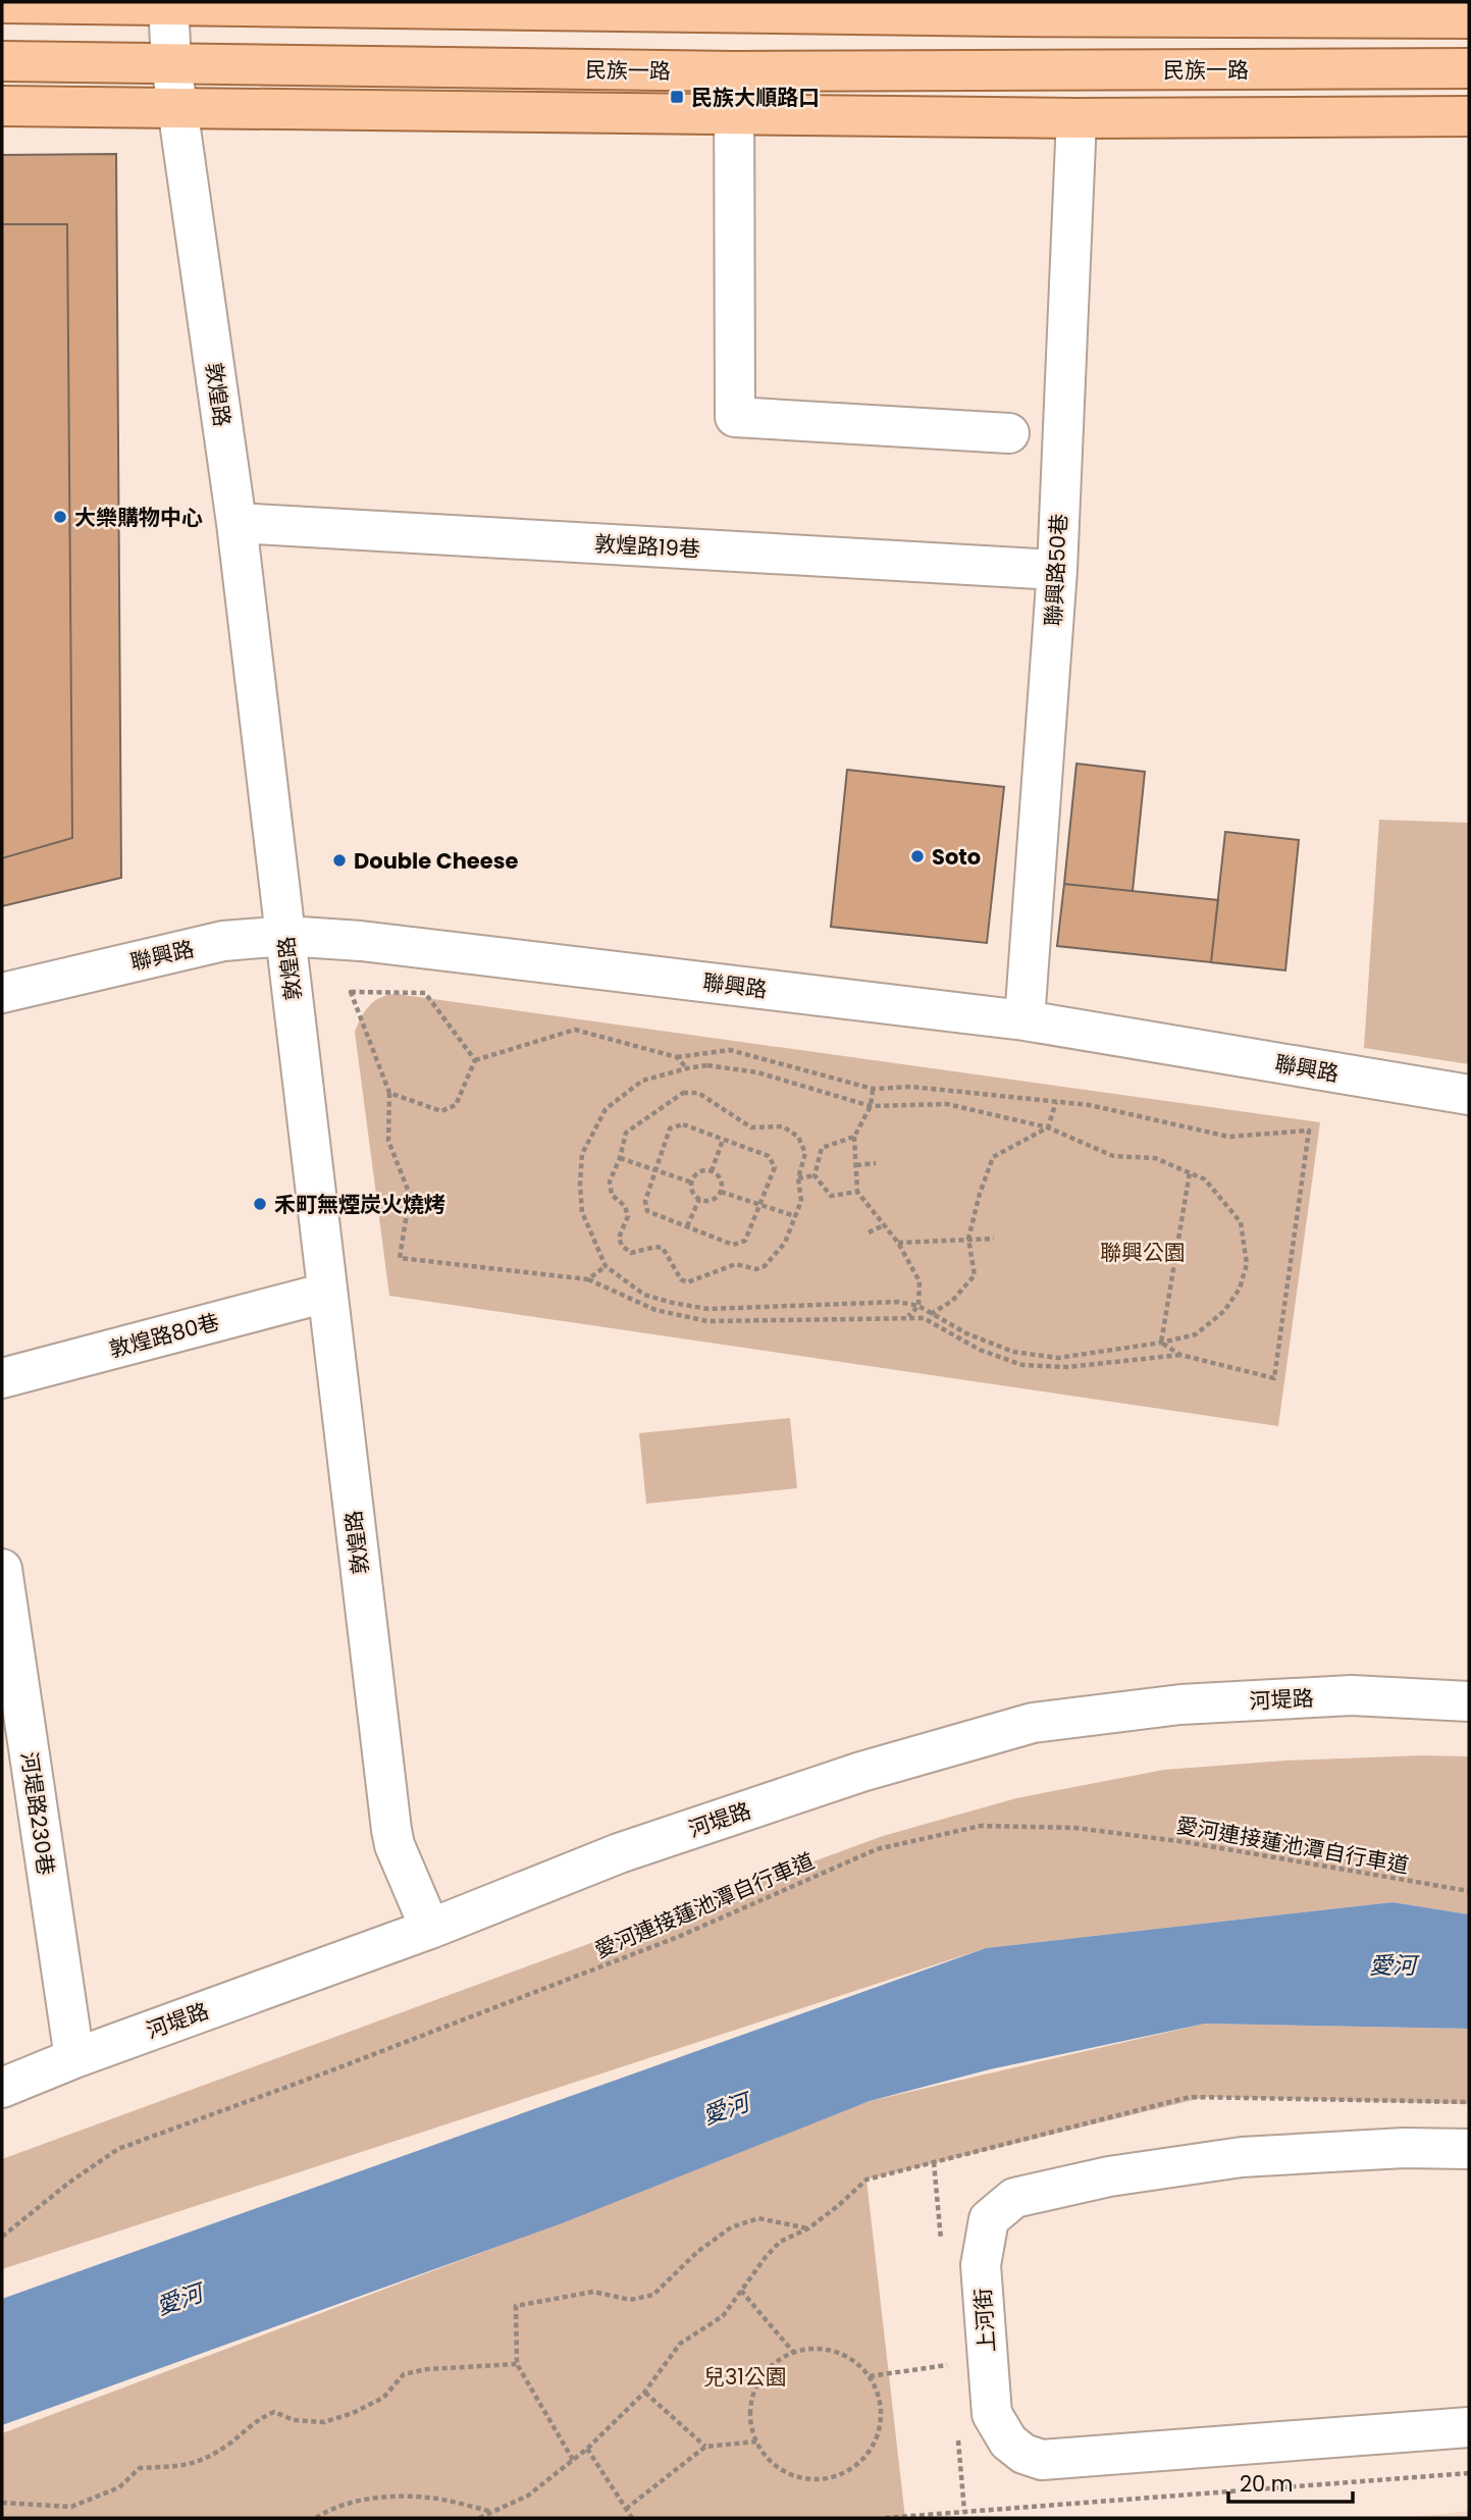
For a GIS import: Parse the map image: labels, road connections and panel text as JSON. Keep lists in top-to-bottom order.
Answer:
{
  "streets": {
    "main road": ["民族一路"],
    "street": [
      "敦煌路",
      "敦煌路19巷",
      "聯興路50巷",
      "聯興路",
      "敦煌路80巷",
      "河堤路",
      "河堤路230巷",
      "上河街"
    ],
    "path": ["愛河連接蓮池潭自行車道"]
  },
  "crossings": [
    ["民族一路", "敦煌路"],
    ["民族一路", "聯興路50巷"],
    ["敦煌路", "敦煌路19巷"],
    ["敦煌路", "聯興路"],
    ["敦煌路", "敦煌路80巷"],
    ["敦煌路", "河堤路"],
    ["敦煌路19巷", "聯興路50巷"],
    ["聯興路50巷", "聯興路"],
    ["河堤路", "河堤路230巷"]
  ],
  "water": ["愛河"],
  "parks": ["聯興公園", "兒31公園"],
  "places": {
    "transit": ["民族大順路口"],
    "other": [
      "大樂購物中心",
      "Soto",
      "Double Cheese",
      "禾町無煙炭火燒烤"
    ]
  },
  "scale_bar": "20 m"
}
